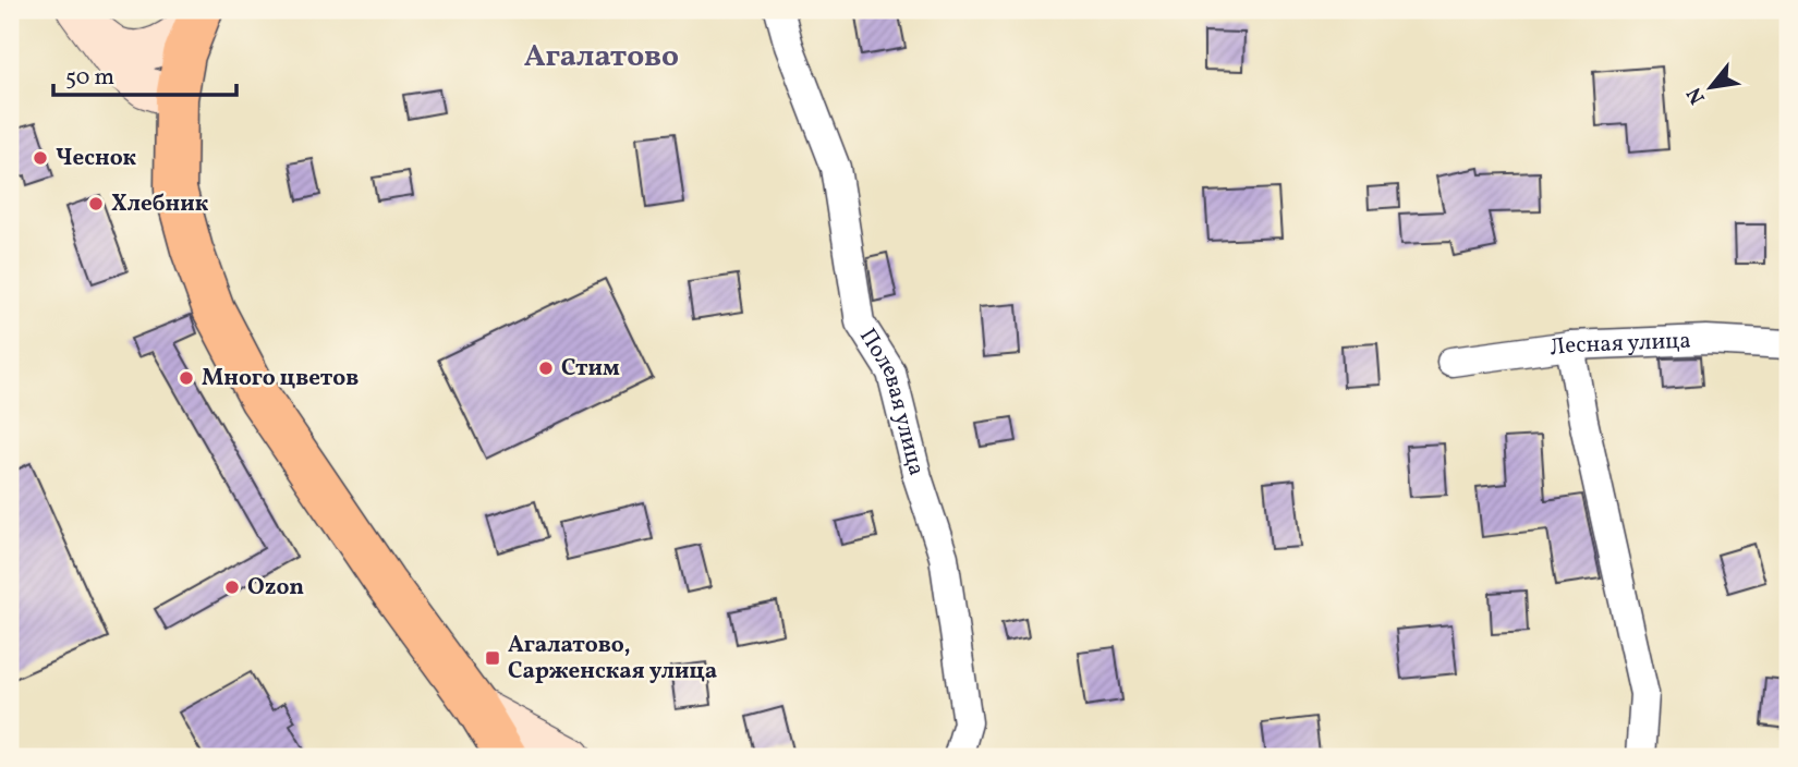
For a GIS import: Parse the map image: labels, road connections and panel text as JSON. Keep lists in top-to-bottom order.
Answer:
{
  "streets": {
    "street": ["Лесная улица", "Полевая улица"]
  },
  "districts": ["Агалатово"],
  "places": {
    "other": [
      "Чеснок",
      "Хлебник",
      "Стим",
      "Много цветов",
      "Ozon"
    ],
    "transit": ["Агалатово, Сарженская улица"]
  },
  "scale_bar": "50 m",
  "north": "bottom left"
}
